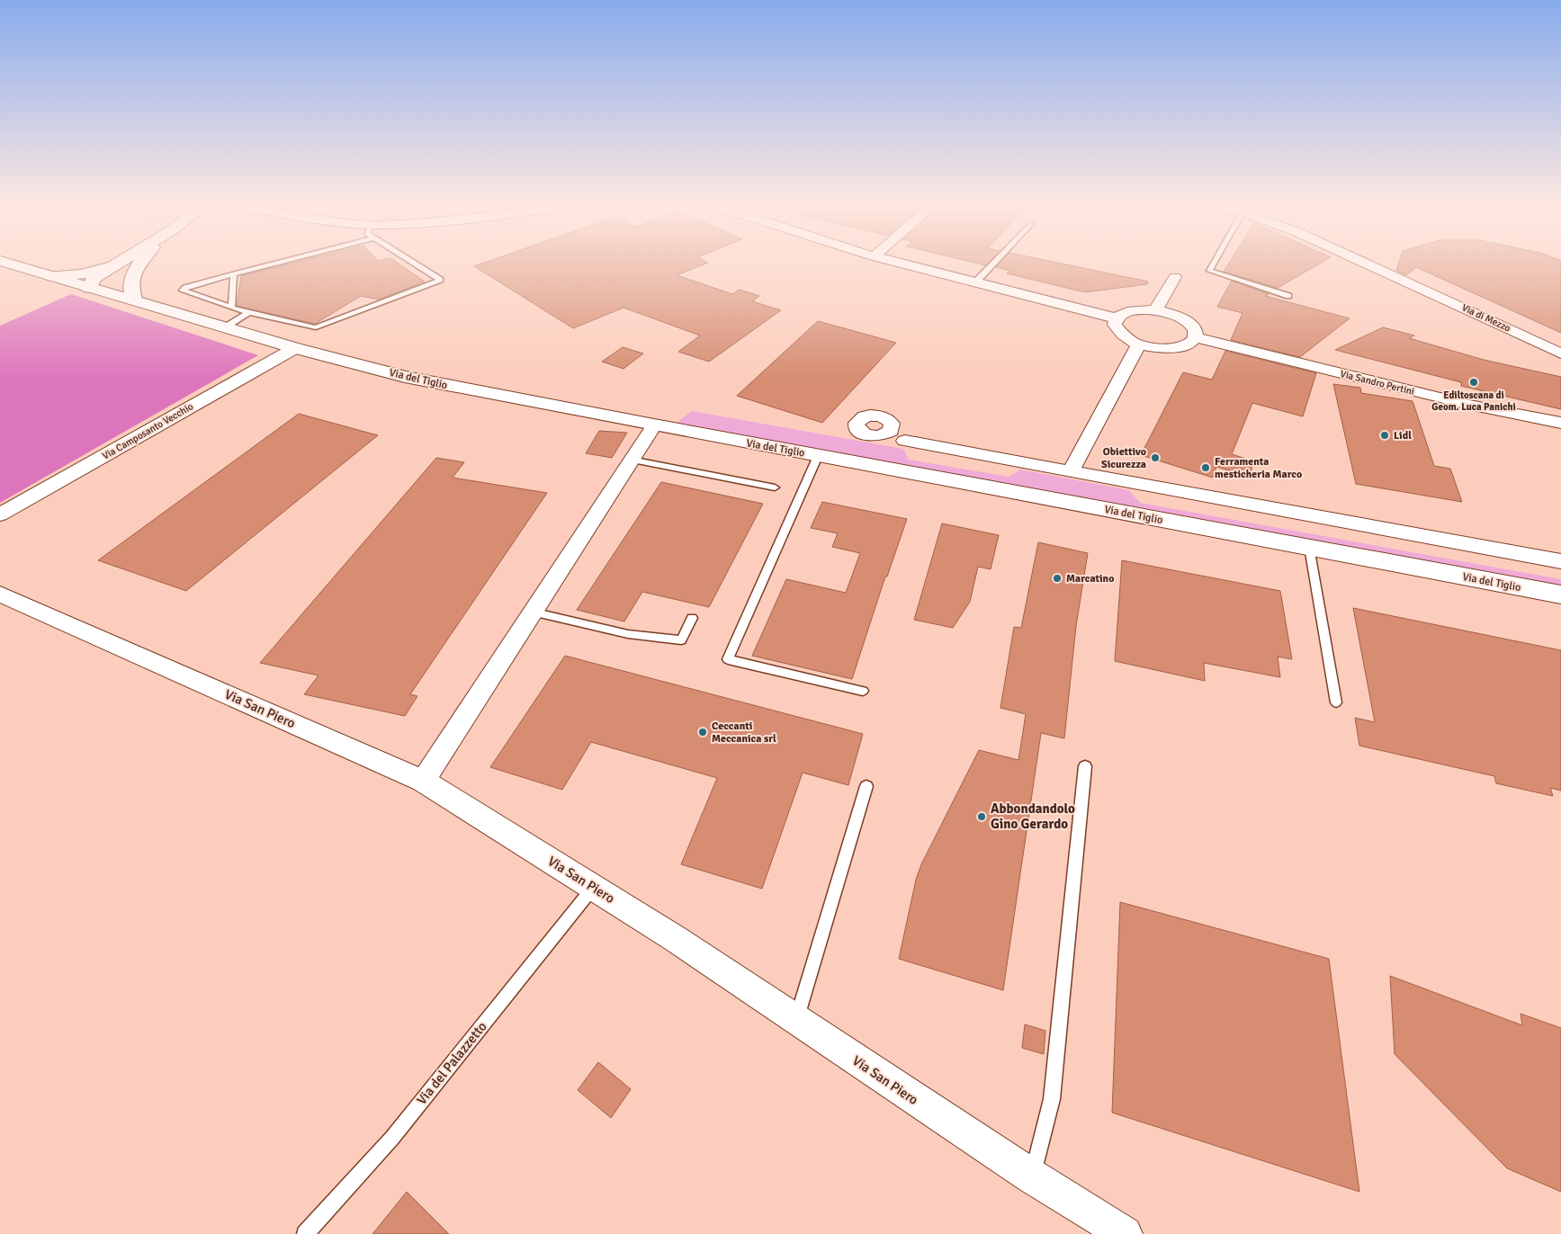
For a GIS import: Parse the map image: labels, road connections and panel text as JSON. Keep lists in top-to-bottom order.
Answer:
{
  "streets": {
    "main road": ["Via del Tiglio"],
    "street": [
      "Via di Mezzo",
      "Via Sandro Pertini",
      "Via Camposanto Vecchio",
      "Via San Piero"
    ],
    "lane": ["Via del Palazzetto"]
  },
  "crossings": [
    ["Via del Tiglio", "Via Camposanto Vecchio"],
    ["Via San Piero", "Via del Palazzetto"]
  ],
  "places": [
    "Ediltoscana di Geom. Luca Panichi",
    "Lidl",
    "Obiettivo Sicurezza",
    "Ferramenta mesticheria Marco",
    "Marcatino",
    "Ceccanti Meccanica srl",
    "Abbondandolo Gino Gerardo"
  ]
}
